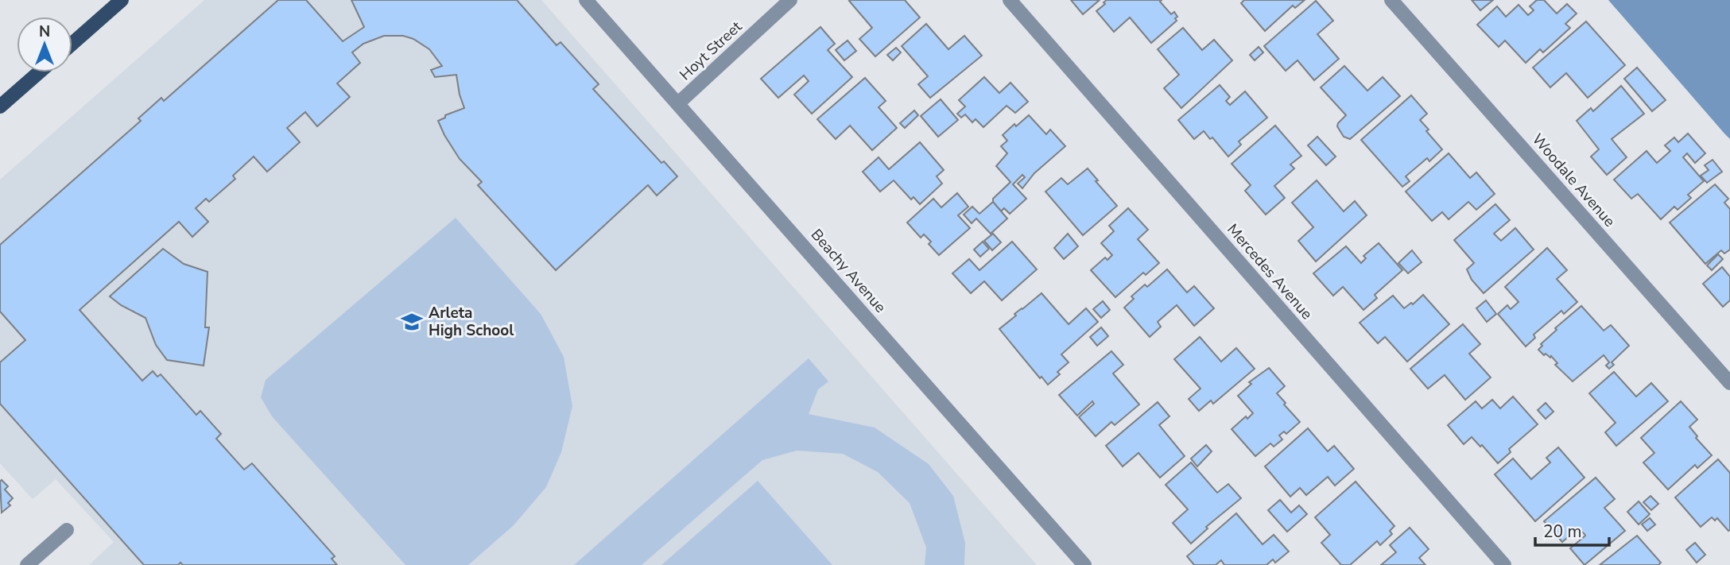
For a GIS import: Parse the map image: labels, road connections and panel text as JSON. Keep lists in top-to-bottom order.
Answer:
{
  "streets": {
    "street": [
      "Hoyt Street",
      "Woodale Avenue",
      "Beachy Avenue",
      "Mercedes Avenue"
    ]
  },
  "crossings": [
    ["Hoyt Street", "Beachy Avenue"]
  ],
  "places": {
    "school or university": ["Arleta High School"]
  },
  "scale_bar": "20 m",
  "north": "top"
}
